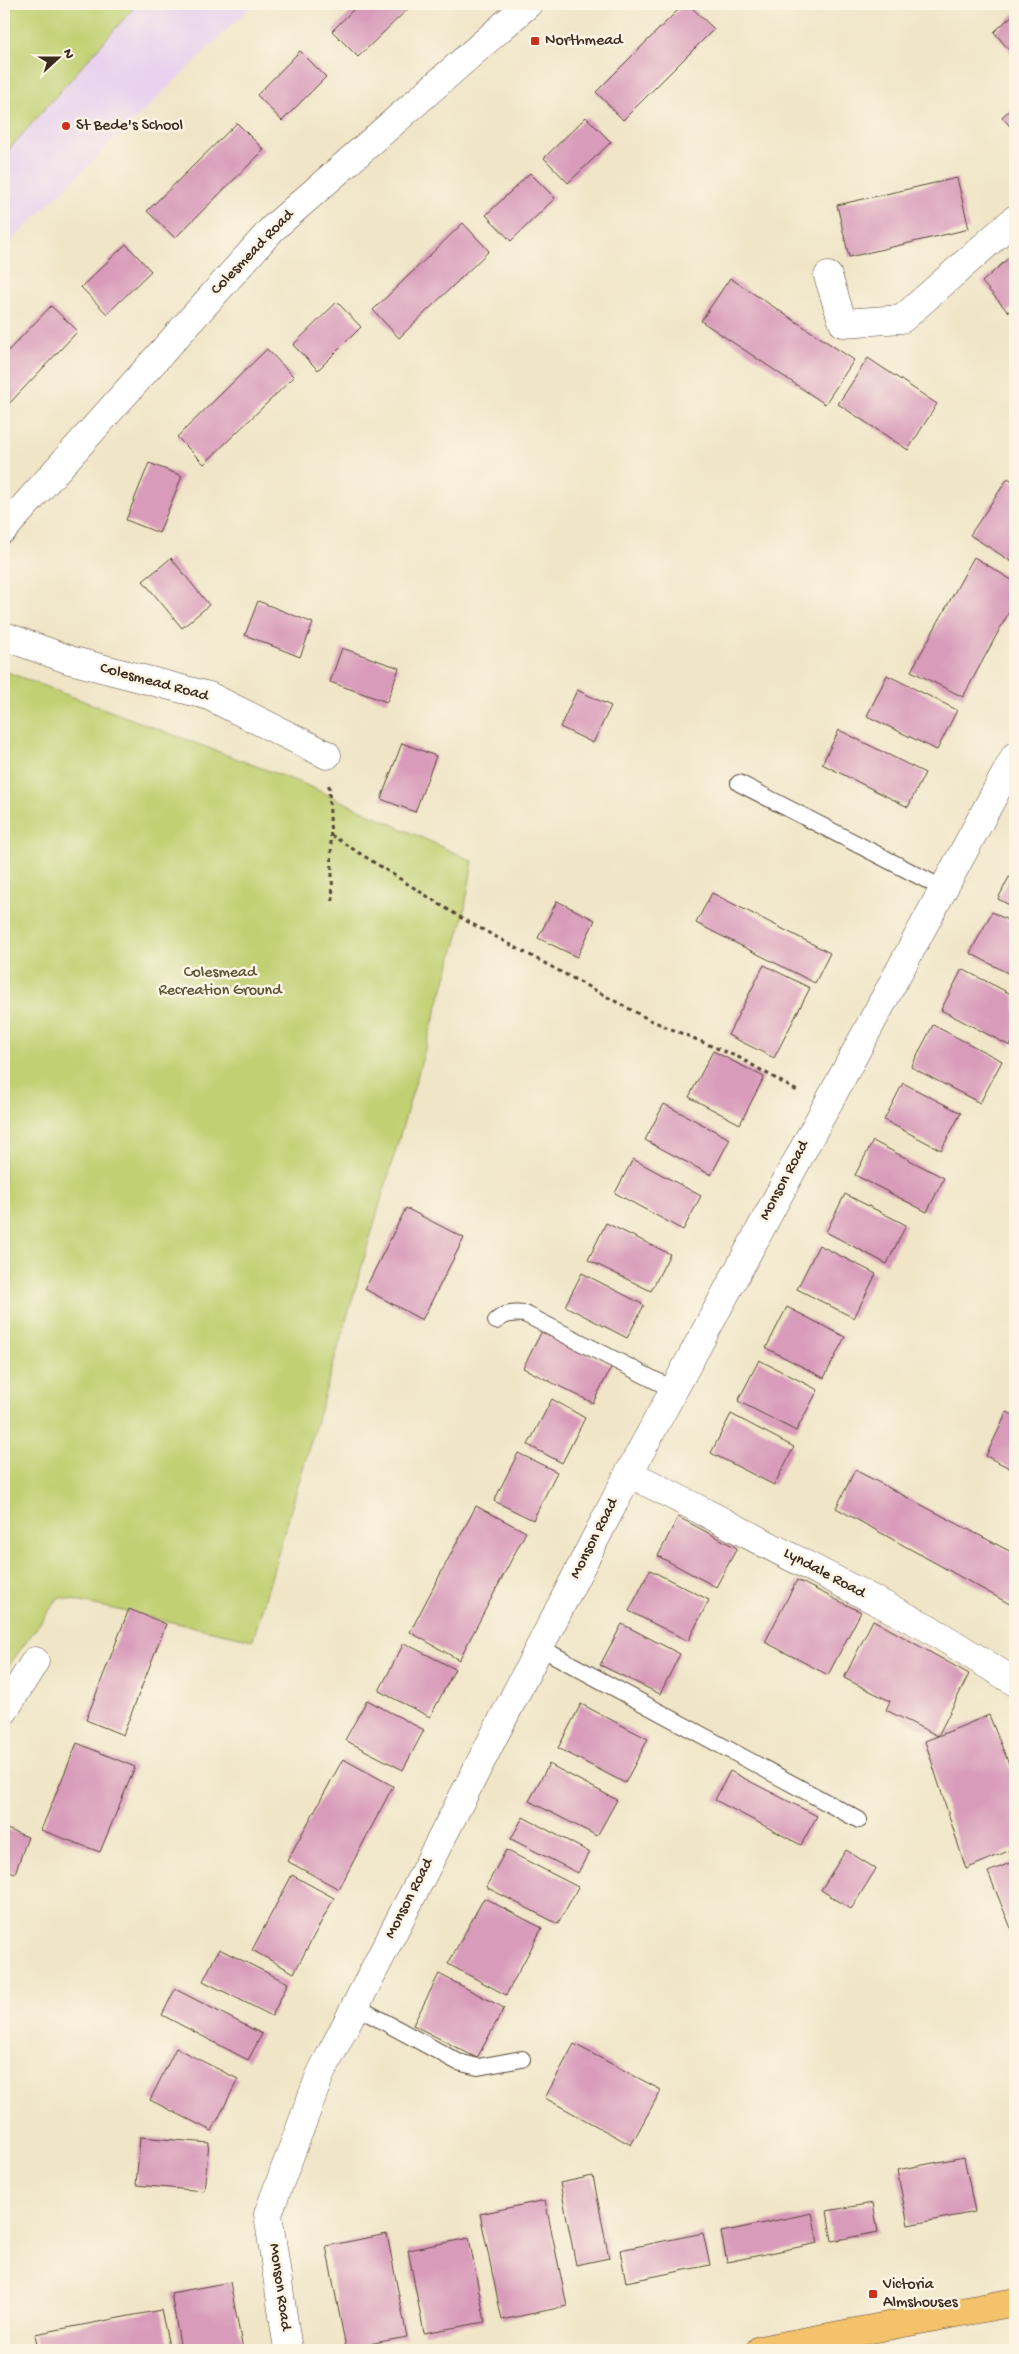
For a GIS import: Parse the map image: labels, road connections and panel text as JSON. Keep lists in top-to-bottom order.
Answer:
{
  "streets": {
    "street": ["Colesmead Road", "Monson Road", "Lyndale Road"]
  },
  "crossings": [
    ["Monson Road", "Lyndale Road"]
  ],
  "parks": ["Colesmead Recreation Ground"],
  "places": {
    "transit": ["Northmead", "Victoria Almshouses"],
    "other": ["St Bede's School"]
  },
  "north": "right"
}
